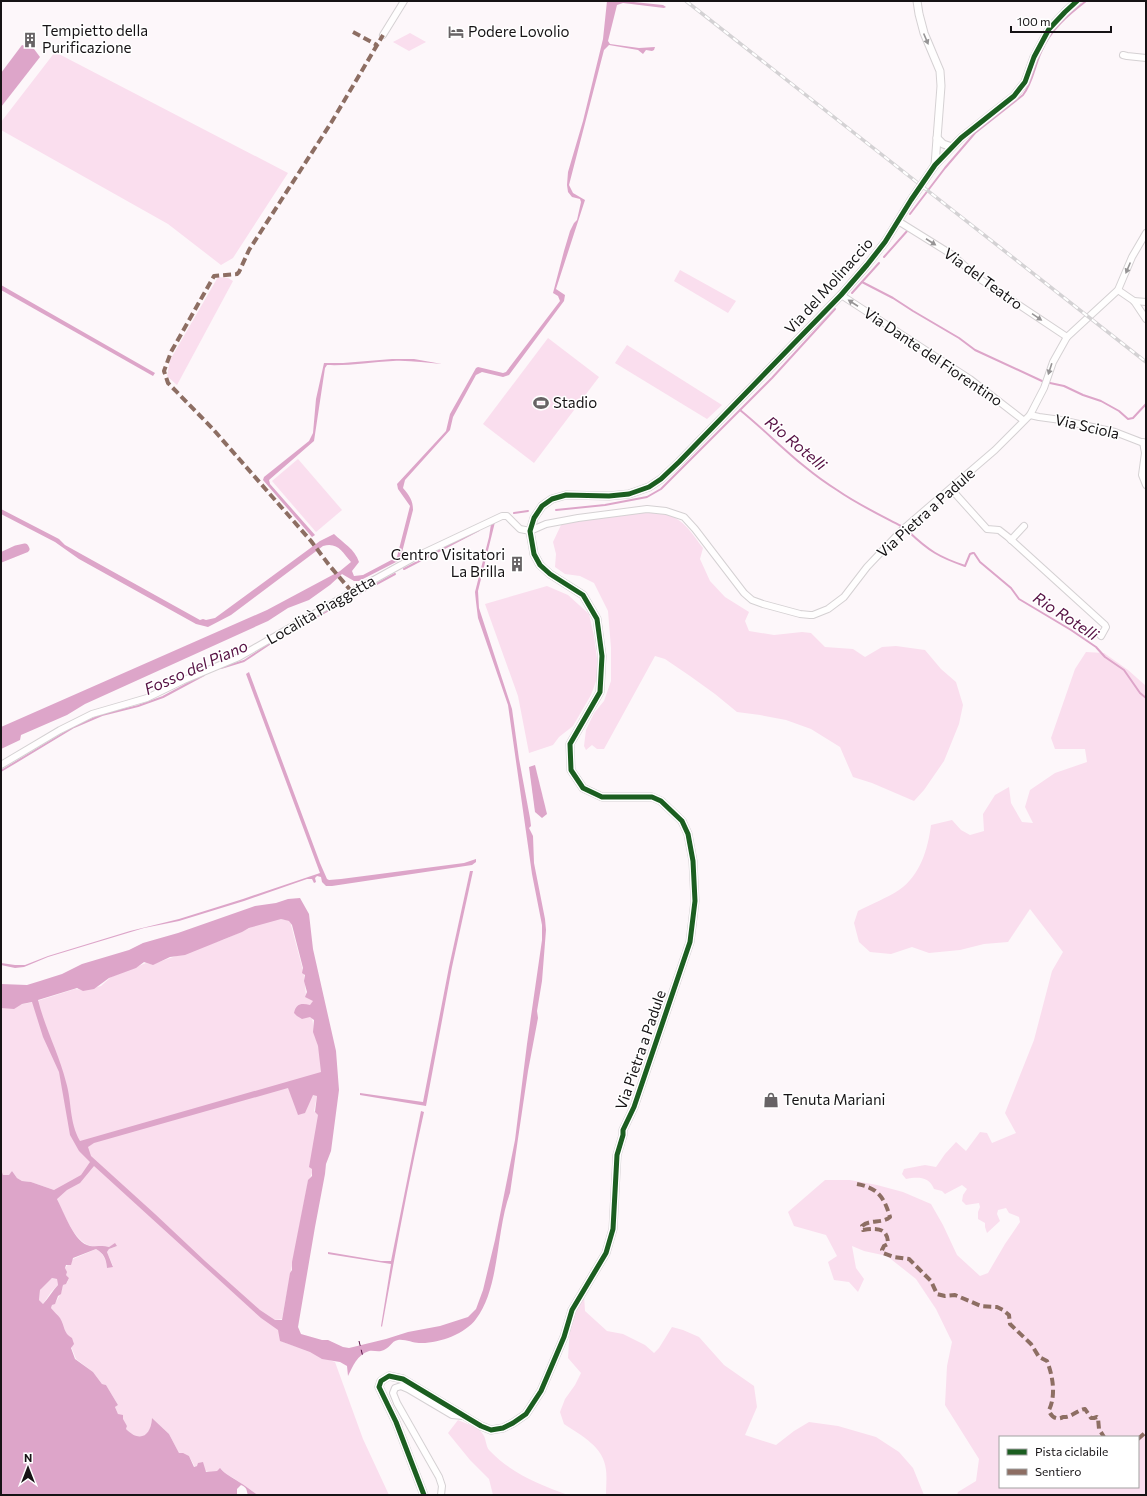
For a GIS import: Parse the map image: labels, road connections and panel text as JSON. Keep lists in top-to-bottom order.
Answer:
{
  "streets": {
    "street": [
      "Via del Teatro",
      "Via del Molinaccio",
      "Via Dante del Fiorentino",
      "Via Sciola",
      "Via Pietra a Padule",
      "Località Piaggetta"
    ]
  },
  "crossings": [
    ["Via del Teatro", "Via del Molinaccio"],
    ["Via del Teatro", "Via Pietra a Padule"],
    ["Via del Molinaccio", "Via Dante del Fiorentino"],
    ["Via del Molinaccio", "Via Pietra a Padule"],
    ["Via del Molinaccio", "Località Piaggetta"],
    ["Via Dante del Fiorentino", "Via Pietra a Padule"],
    ["Via Sciola", "Via Pietra a Padule"],
    ["Via Pietra a Padule", "Località Piaggetta"]
  ],
  "one_way": ["Via del Teatro", "Via Dante del Fiorentino"],
  "water": ["Rio Rotelli", "Fosso del Piano"],
  "places": {
    "hotel": ["Podere Lovolio"],
    "building": ["Tempietto della Purificazione", "Centro Visitatori La Brilla"],
    "sports": ["Stadio"],
    "shop": ["Tenuta Mariani"]
  },
  "legend": ["Pista ciclabile", "Sentiero"],
  "scale_bar": "100 m",
  "north": "top"
}
